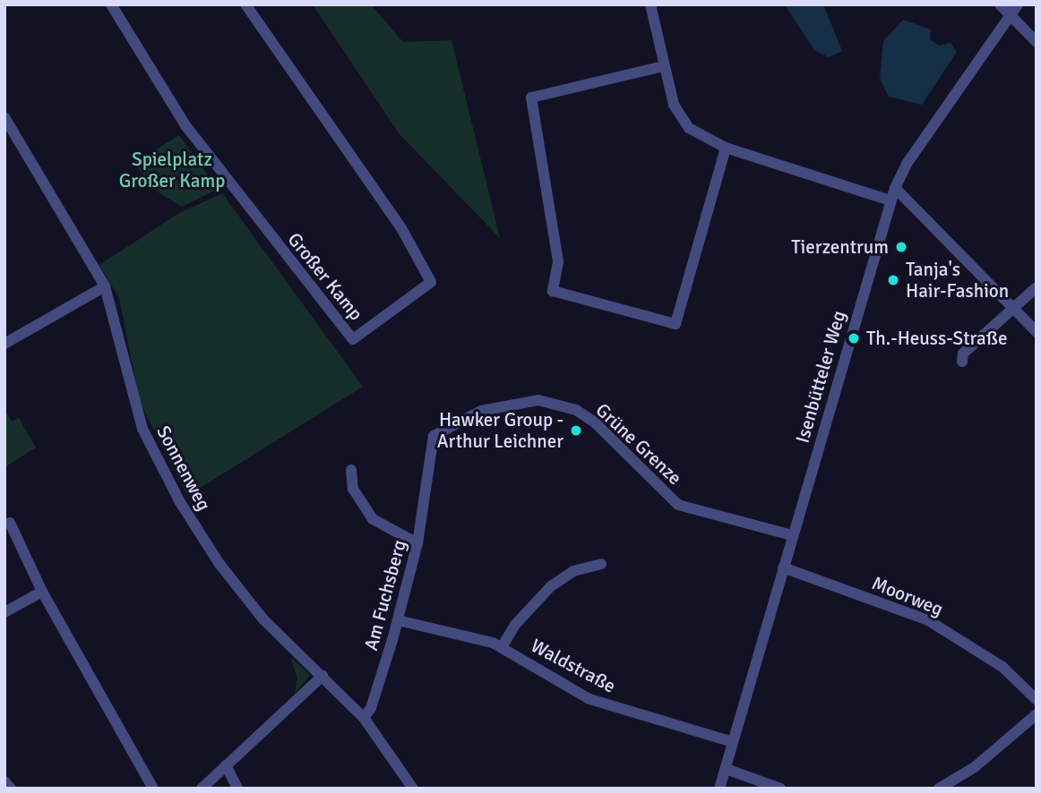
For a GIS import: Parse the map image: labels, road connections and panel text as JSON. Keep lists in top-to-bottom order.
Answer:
{
  "streets": {
    "street": [
      "Großer Kamp",
      "Isenbütteler Weg",
      "Grüne Grenze",
      "Sonnenweg",
      "Am Fuchsberg",
      "Moorweg",
      "Waldstraße"
    ]
  },
  "crossings": [
    ["Isenbütteler Weg", "Grüne Grenze"],
    ["Isenbütteler Weg", "Moorweg"],
    ["Isenbütteler Weg", "Waldstraße"],
    ["Grüne Grenze", "Am Fuchsberg"],
    ["Sonnenweg", "Am Fuchsberg"],
    ["Am Fuchsberg", "Waldstraße"]
  ],
  "parks": ["Spielplatz Großer Kamp"],
  "places": [
    "Tierzentrum",
    "Tanja's Hair-Fashion",
    "Th.-Heuss-Straße",
    "Hawker Group - Arthur Leichner"
  ]
}
